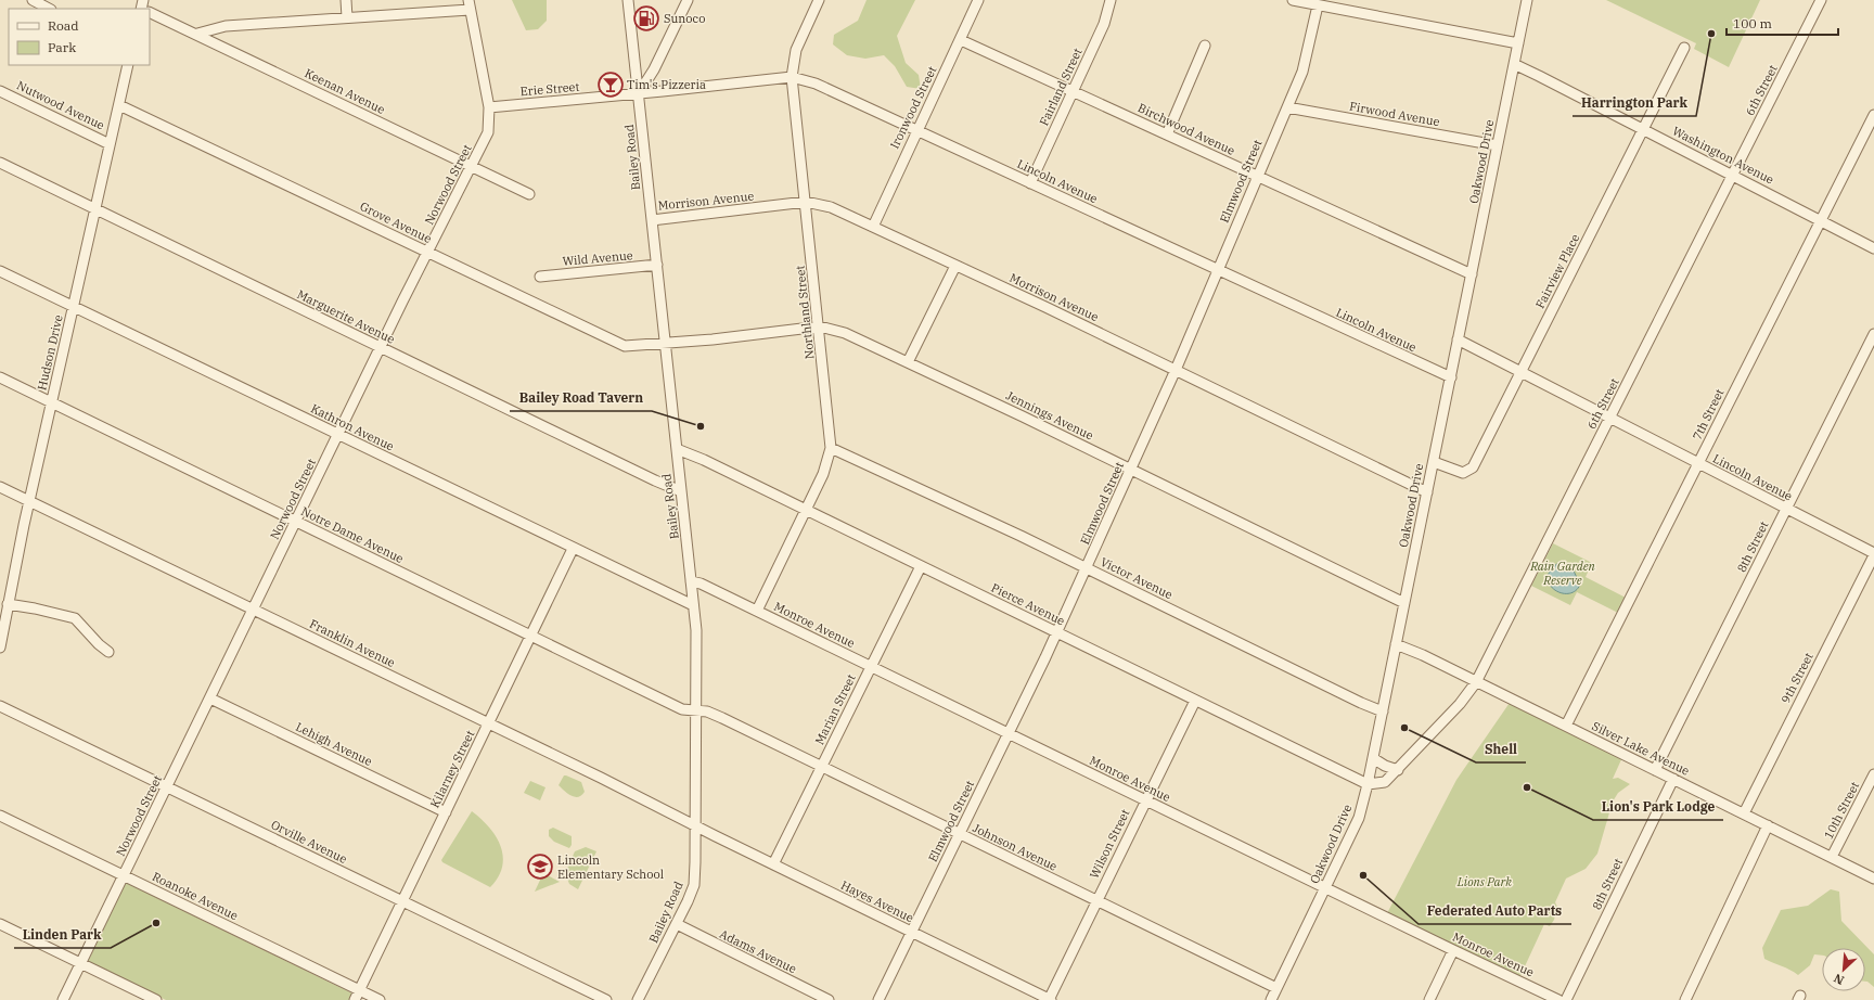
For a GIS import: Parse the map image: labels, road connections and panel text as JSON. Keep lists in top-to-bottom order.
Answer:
{
  "streets": {
    "street": [
      "Fairland Street",
      "Erie Street",
      "6th Street",
      "Keenan Avenue",
      "Nutwood Avenue",
      "Ironwood Street",
      "Firwood Avenue",
      "Birchwood Avenue",
      "Washington Avenue",
      "Bailey Road",
      "Oakwood Drive",
      "Lincoln Avenue",
      "Elmwood Street",
      "Norwood Street",
      "Morrison Avenue",
      "Grove Avenue",
      "Wild Avenue",
      "Fairview Place",
      "Northland Street",
      "Marguerite Avenue",
      "Hudson Drive",
      "7th Street",
      "Jennings Avenue",
      "Kathron Avenue",
      "Notre Dame Avenue",
      "8th Street",
      "Victor Avenue",
      "Pierce Avenue",
      "Monroe Avenue",
      "Franklin Avenue",
      "9th Street",
      "Marian Street",
      "Lehigh Avenue",
      "Silver Lake Avenue",
      "Kilarney Street",
      "10th Street",
      "Orville Avenue",
      "Wilson Street",
      "Johnson Avenue",
      "Roanoke Avenue",
      "Hayes Avenue",
      "Adams Avenue"
    ]
  },
  "crossings": [
    ["Fairland Street", "Birchwood Avenue"],
    ["Fairland Street", "Lincoln Avenue"],
    ["Erie Street", "Bailey Road"],
    ["Erie Street", "Lincoln Avenue"],
    ["Erie Street", "Norwood Street"],
    ["6th Street", "Washington Avenue"],
    ["6th Street", "Oakwood Drive"],
    ["6th Street", "Lincoln Avenue"],
    ["6th Street", "Pierce Avenue"],
    ["6th Street", "Silver Lake Avenue"],
    ["Keenan Avenue", "Norwood Street"],
    ["Nutwood Avenue", "Hudson Drive"],
    ["Ironwood Street", "Birchwood Avenue"],
    ["Ironwood Street", "Lincoln Avenue"],
    ["Ironwood Street", "Morrison Avenue"],
    ["Firwood Avenue", "Oakwood Drive"],
    ["Firwood Avenue", "Elmwood Street"],
    ["Birchwood Avenue", "Oakwood Drive"],
    ["Birchwood Avenue", "Elmwood Street"],
    ["Washington Avenue", "Oakwood Drive"],
    ["Washington Avenue", "Fairview Place"],
    ["Washington Avenue", "7th Street"],
    ["Bailey Road", "Lincoln Avenue"],
    ["Bailey Road", "Morrison Avenue"],
    ["Bailey Road", "Grove Avenue"],
    ["Bailey Road", "Wild Avenue"],
    ["Bailey Road", "Marguerite Avenue"],
    ["Bailey Road", "Jennings Avenue"],
    ["Bailey Road", "Kathron Avenue"],
    ["Bailey Road", "Notre Dame Avenue"],
    ["Bailey Road", "Pierce Avenue"],
    ["Bailey Road", "Monroe Avenue"],
    ["Bailey Road", "Franklin Avenue"],
    ["Bailey Road", "Johnson Avenue"],
    ["Bailey Road", "Hayes Avenue"],
    ["Bailey Road", "Adams Avenue"],
    ["Oakwood Drive", "Lincoln Avenue"],
    ["Oakwood Drive", "Morrison Avenue"],
    ["Oakwood Drive", "Fairview Place"],
    ["Oakwood Drive", "Jennings Avenue"],
    ["Oakwood Drive", "Victor Avenue"],
    ["Oakwood Drive", "Pierce Avenue"],
    ["Oakwood Drive", "Monroe Avenue"],
    ["Oakwood Drive", "Silver Lake Avenue"],
    ["Oakwood Drive", "Johnson Avenue"],
    ["Lincoln Avenue", "Elmwood Street"],
    ["Lincoln Avenue", "Fairview Place"],
    ["Lincoln Avenue", "Northland Street"],
    ["Lincoln Avenue", "7th Street"],
    ["Lincoln Avenue", "8th Street"],
    ["Lincoln Avenue", "9th Street"],
    ["Elmwood Street", "Morrison Avenue"],
    ["Elmwood Street", "Jennings Avenue"],
    ["Elmwood Street", "Victor Avenue"],
    ["Elmwood Street", "Pierce Avenue"],
    ["Elmwood Street", "Monroe Avenue"],
    ["Elmwood Street", "Johnson Avenue"],
    ["Elmwood Street", "Hayes Avenue"],
    ["Norwood Street", "Grove Avenue"],
    ["Norwood Street", "Marguerite Avenue"],
    ["Norwood Street", "Kathron Avenue"],
    ["Norwood Street", "Notre Dame Avenue"],
    ["Norwood Street", "Franklin Avenue"],
    ["Norwood Street", "Lehigh Avenue"],
    ["Norwood Street", "Orville Avenue"],
    ["Norwood Street", "Roanoke Avenue"],
    ["Morrison Avenue", "Northland Street"],
    ["Grove Avenue", "Hudson Drive"],
    ["Grove Avenue", "Jennings Avenue"],
    ["Northland Street", "Jennings Avenue"],
    ["Northland Street", "Victor Avenue"],
    ["Northland Street", "Pierce Avenue"],
    ["Northland Street", "Monroe Avenue"],
    ["Marguerite Avenue", "Hudson Drive"],
    ["Hudson Drive", "Kathron Avenue"],
    ["Hudson Drive", "Notre Dame Avenue"],
    ["Hudson Drive", "Franklin Avenue"],
    ["7th Street", "Silver Lake Avenue"],
    ["Kathron Avenue", "Kilarney Street"],
    ["Notre Dame Avenue", "Kilarney Street"],
    ["Notre Dame Avenue", "Johnson Avenue"],
    ["8th Street", "Silver Lake Avenue"],
    ["Pierce Avenue", "Marian Street"],
    ["Pierce Avenue", "Wilson Street"],
    ["Monroe Avenue", "Marian Street"],
    ["Monroe Avenue", "Wilson Street"],
    ["Franklin Avenue", "Kilarney Street"],
    ["Franklin Avenue", "Hayes Avenue"],
    ["9th Street", "Silver Lake Avenue"],
    ["Marian Street", "Johnson Avenue"],
    ["Marian Street", "Hayes Avenue"],
    ["Lehigh Avenue", "Kilarney Street"],
    ["Silver Lake Avenue", "10th Street"],
    ["Kilarney Street", "Orville Avenue"],
    ["Kilarney Street", "Roanoke Avenue"],
    ["Wilson Street", "Johnson Avenue"],
    ["Wilson Street", "Hayes Avenue"]
  ],
  "parks": ["Rain Garden Reserve", "Lions Park"],
  "places": {
    "fuel station": ["Sunoco"],
    "other": [
      "Harrington Park",
      "Bailey Road Tavern",
      "Shell",
      "Lion's Park Lodge",
      "Federated Auto Parts",
      "Linden Park"
    ],
    "bar": ["Tim's Pizzeria"],
    "school or university": ["Lincoln Elementary School"]
  },
  "legend": ["Road", "Park"],
  "scale_bar": "100 m",
  "north": "bottom left"
}
